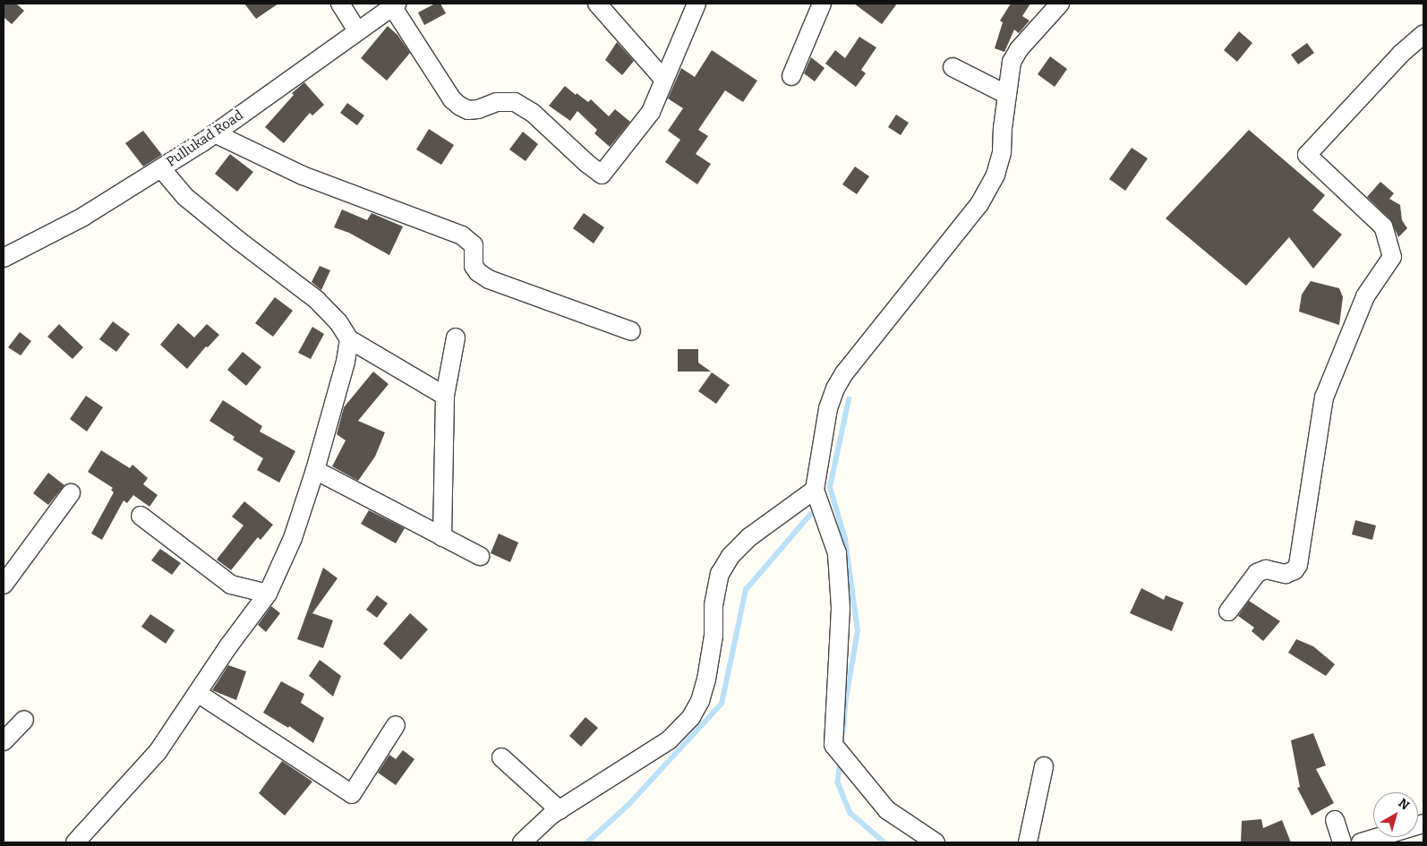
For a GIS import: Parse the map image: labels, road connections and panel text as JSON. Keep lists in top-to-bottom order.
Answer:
{
  "streets": {
    "street": ["Pullukad Road"]
  },
  "north": "top right"
}
